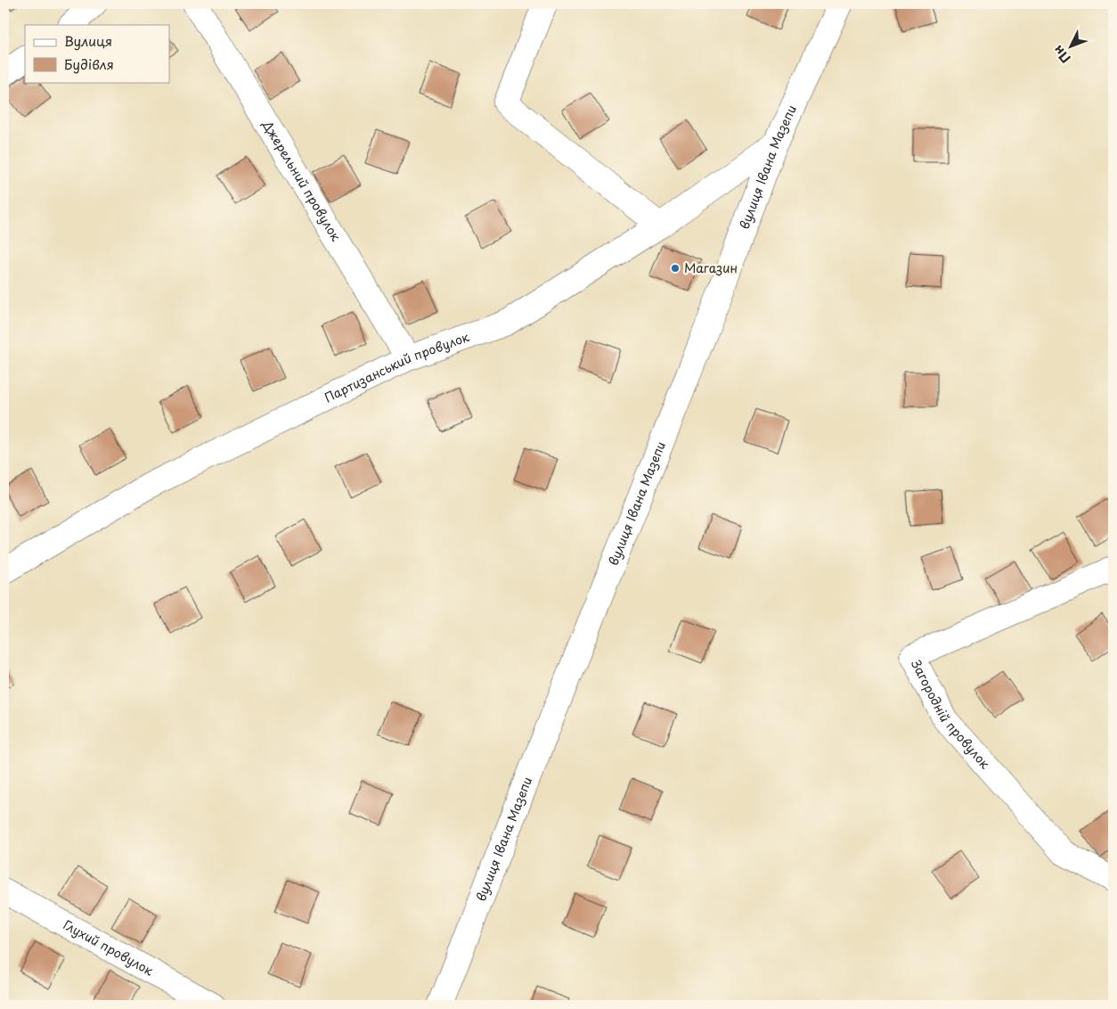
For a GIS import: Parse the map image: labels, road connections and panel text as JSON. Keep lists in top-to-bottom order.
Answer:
{
  "streets": {
    "street": [
      "вулиця Івана Мазепи",
      "Джерельний провулок",
      "Партизанський провулок",
      "Загородній провулок",
      "Глухий провулок"
    ]
  },
  "crossings": [
    ["вулиця Івана Мазепи", "Партизанський провулок"],
    ["Джерельний провулок", "Партизанський провулок"]
  ],
  "places": ["Магазин"],
  "legend": ["Вулиця", "Будівля"],
  "north": "bottom left"
}
